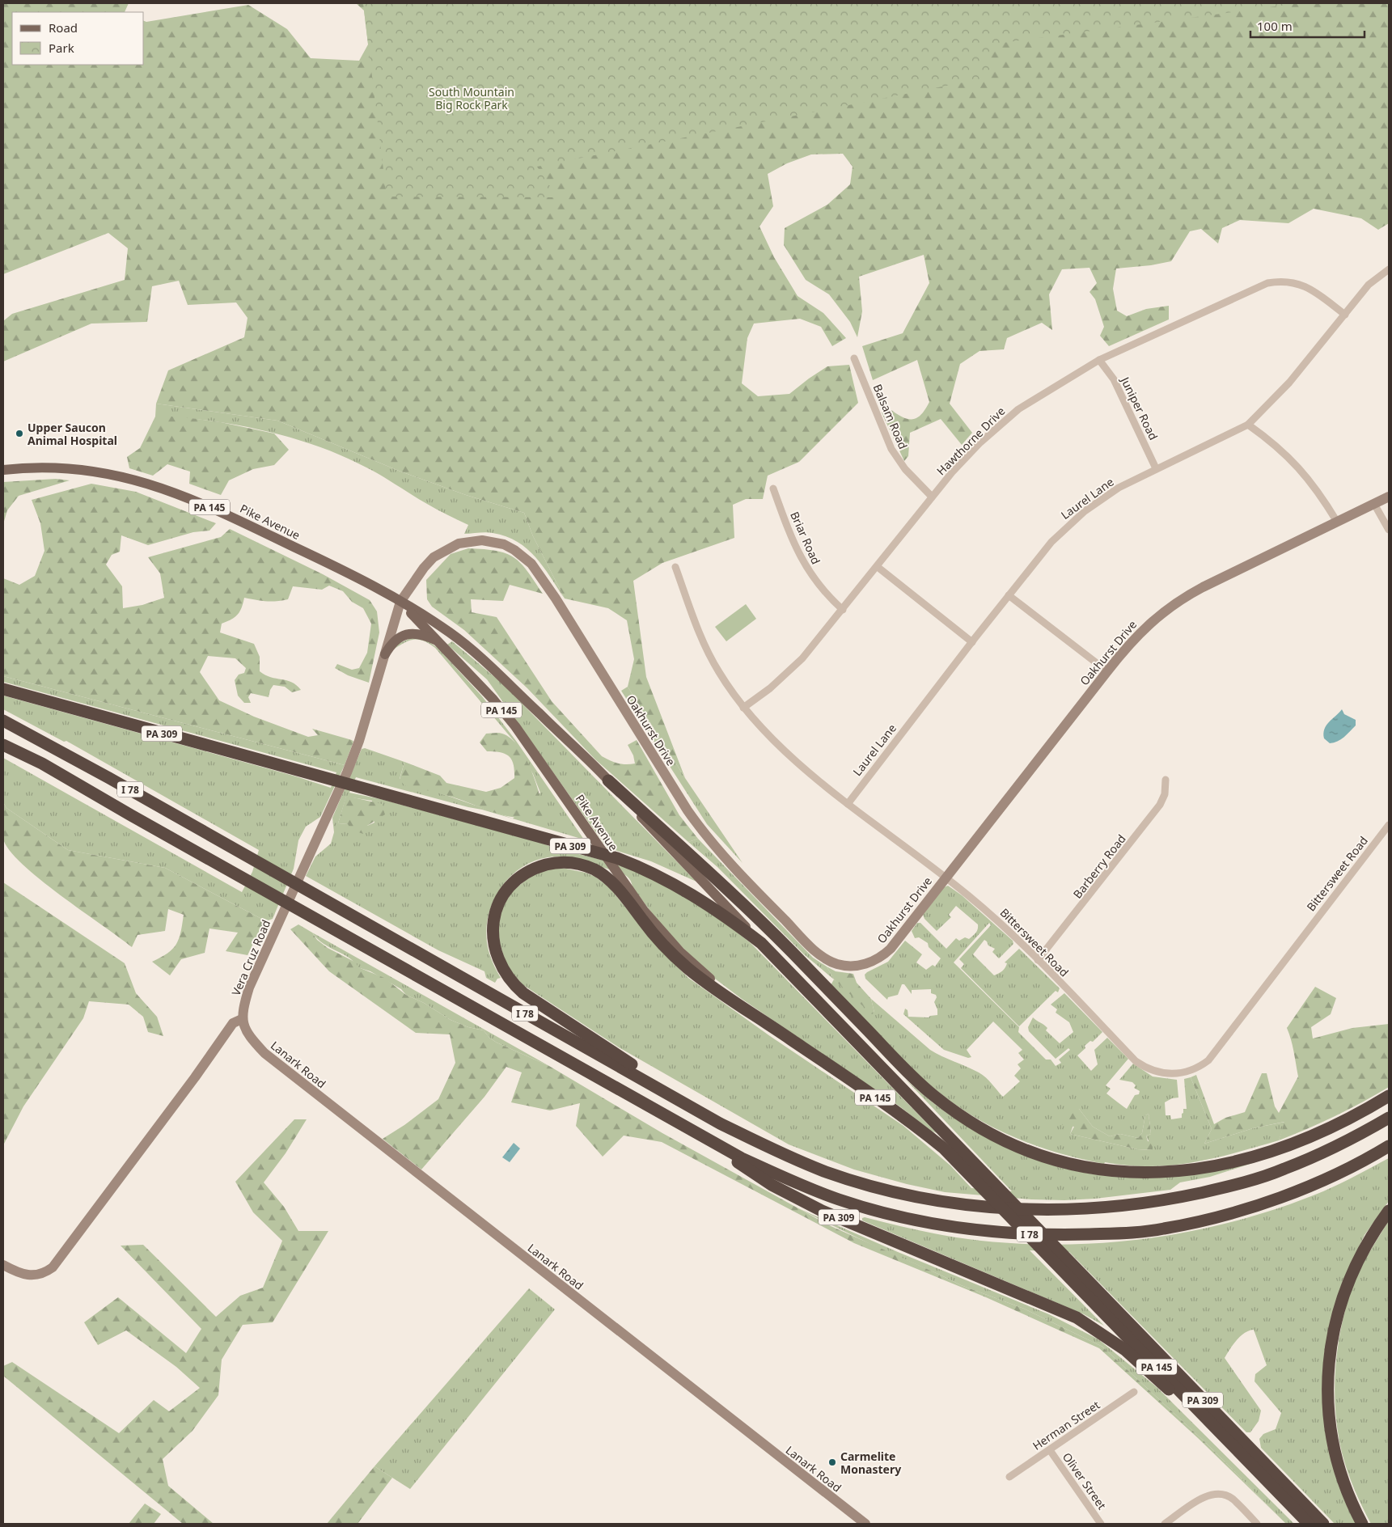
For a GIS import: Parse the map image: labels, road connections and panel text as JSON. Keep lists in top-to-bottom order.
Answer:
{
  "streets": {
    "highway": ["PA 145", "PA 309", "I 78"],
    "main road": ["Pike Avenue"],
    "street": [
      "Juniper Road",
      "Balsam Road",
      "Hawthorne Drive",
      "Laurel Lane",
      "Briar Road",
      "Oakhurst Drive",
      "Barberry Road",
      "Bittersweet Road",
      "Vera Cruz Road",
      "Lanark Road",
      "Herman Street",
      "Oliver Street"
    ]
  },
  "crossings": [
    ["Juniper Road", "Hawthorne Drive"],
    ["Juniper Road", "Laurel Lane"],
    ["Balsam Road", "Hawthorne Drive"],
    ["Hawthorne Drive", "Laurel Lane"],
    ["Hawthorne Drive", "Briar Road"],
    ["Hawthorne Drive", "Bittersweet Road"],
    ["Laurel Lane", "Bittersweet Road"],
    ["PA 145", "Pike Avenue"],
    ["PA 145", "PA 309"],
    ["Pike Avenue", "Oakhurst Drive"],
    ["Oakhurst Drive", "Bittersweet Road"],
    ["PA 309", "I 78"],
    ["Barberry Road", "Bittersweet Road"],
    ["Vera Cruz Road", "Lanark Road"],
    ["Herman Street", "Oliver Street"]
  ],
  "parks": ["South Mountain Big Rock Park"],
  "places": ["Upper Saucon Animal Hospital", "Carmelite Monastery"],
  "legend": ["Road", "Park"],
  "scale_bar": "100 m"
}
